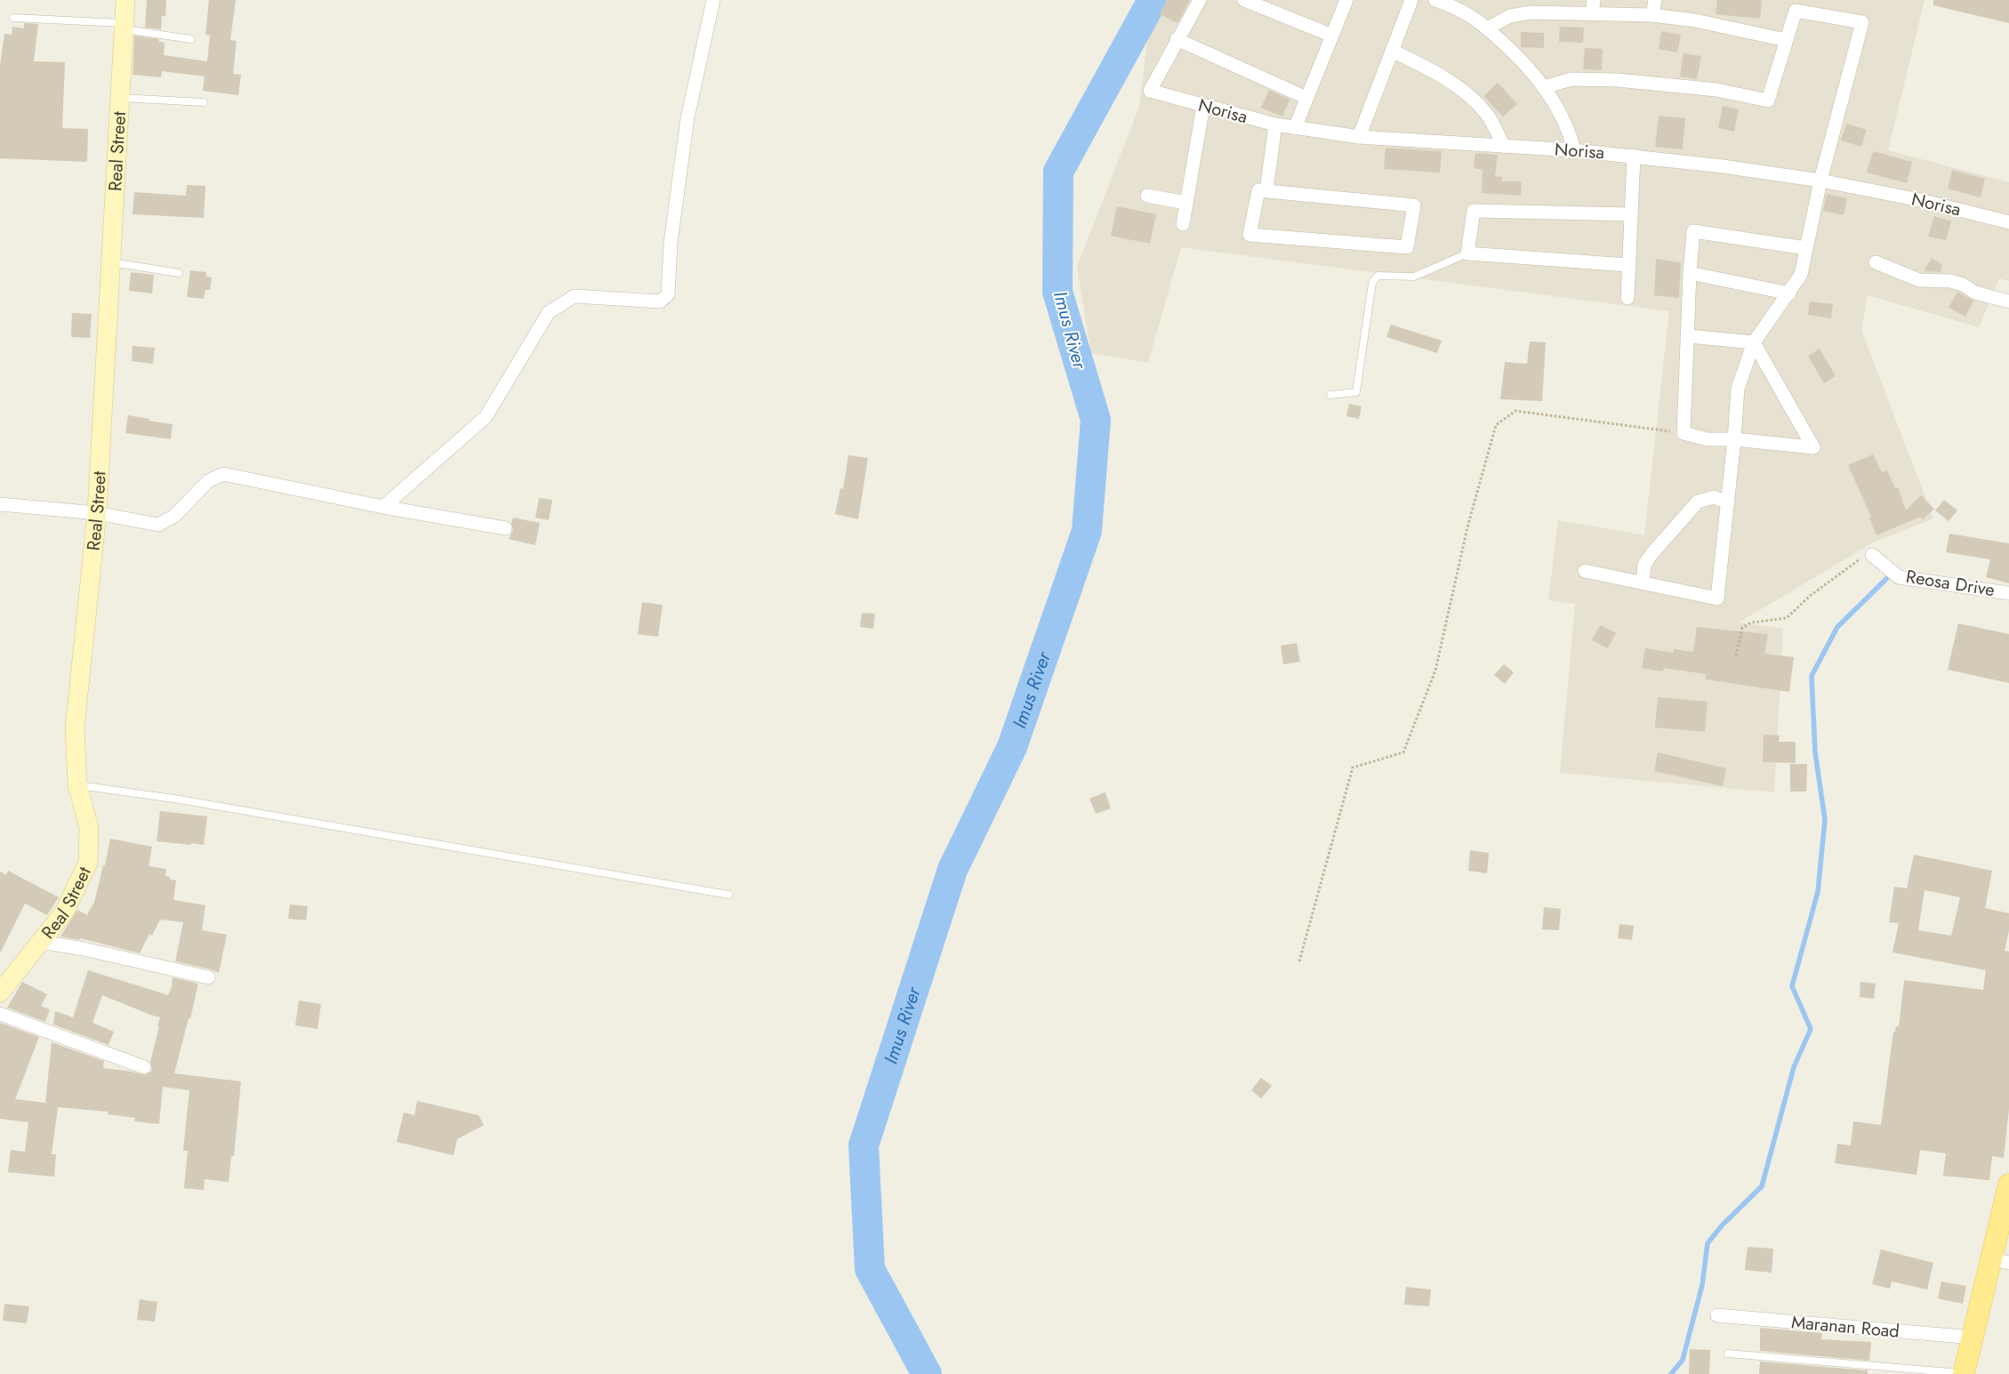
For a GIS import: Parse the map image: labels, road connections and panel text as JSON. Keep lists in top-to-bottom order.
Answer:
{
  "streets": {
    "street": [
      "Norisa",
      "Real Street",
      "Reosa Drive",
      "Maranan Road"
    ]
  },
  "water": ["Imus River"]
}
